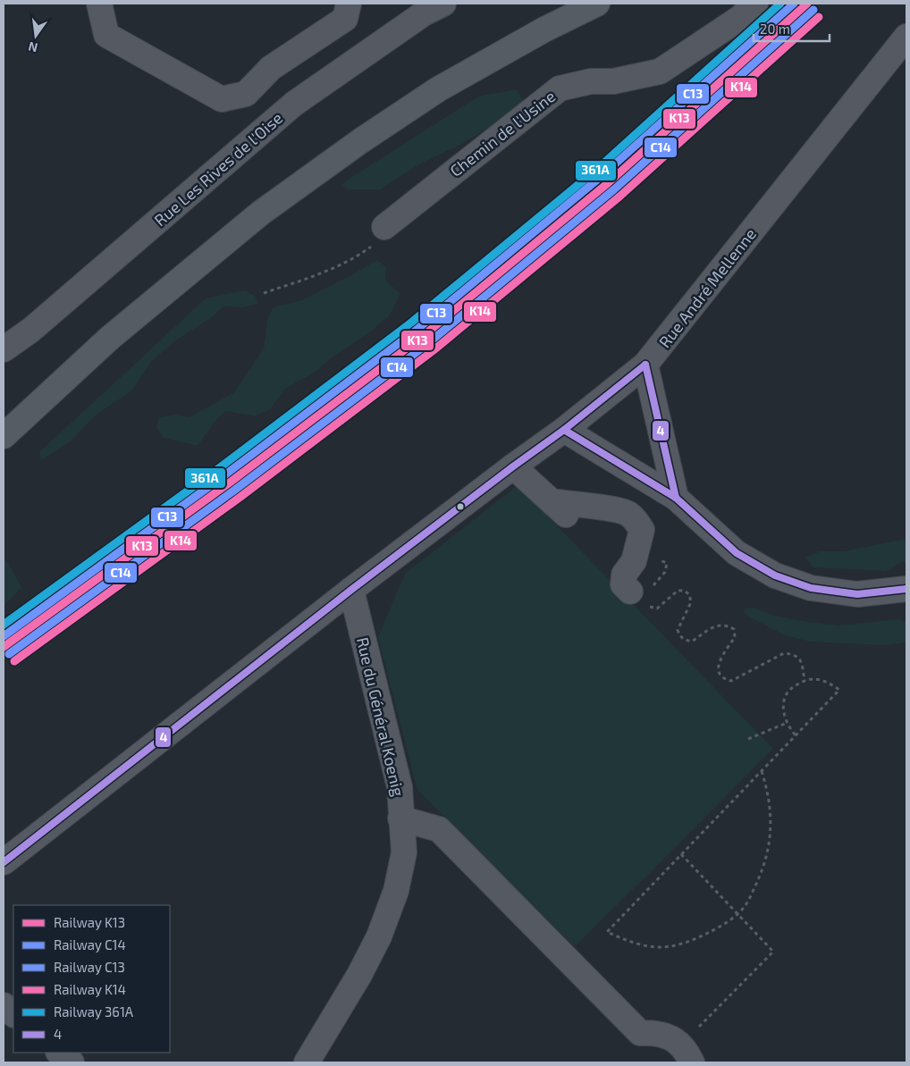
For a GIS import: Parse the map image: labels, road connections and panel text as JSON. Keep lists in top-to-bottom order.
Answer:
{
  "streets": {
    "street": [
      "Chemin de l'Usine",
      "Rue Les Rives de l'Oise",
      "Rue André Mellenne",
      "Rue du Général Koenig"
    ]
  },
  "crossings": [
    ["Rue André Mellenne", "Rue du Général Koenig"]
  ],
  "lines": [
    "rail line K13",
    "rail line C13",
    "rail line 361A",
    "rail line C14",
    "rail line K14",
    "transit line 4"
  ],
  "legend": [
    "Railway K13",
    "Railway C14",
    "Railway C13",
    "Railway K14",
    "Railway 361A",
    "4"
  ],
  "scale_bar": "20 m",
  "north": "bottom"
}
